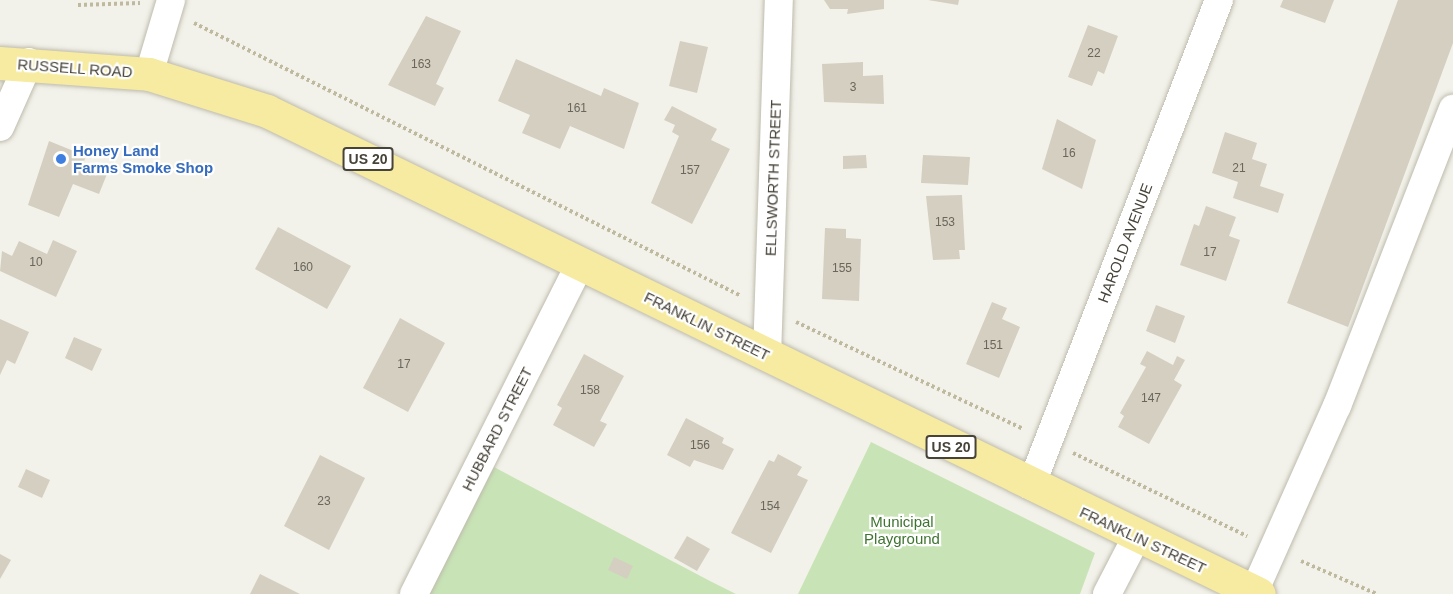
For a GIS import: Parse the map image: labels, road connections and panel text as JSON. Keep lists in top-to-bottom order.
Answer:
{
  "streets": {
    "main road": ["RUSSELL ROAD", "US 20", "FRANKLIN STREET"],
    "street": ["ELLSWORTH STREET", "HAROLD AVENUE", "HUBBARD STREET"]
  },
  "crossings": [
    ["RUSSELL ROAD", "FRANKLIN STREET"],
    ["ELLSWORTH STREET", "FRANKLIN STREET"],
    ["HAROLD AVENUE", "FRANKLIN STREET"],
    ["FRANKLIN STREET", "HUBBARD STREET"]
  ],
  "parks": ["Municipal Playground"],
  "places": ["Honey Land Farms Smoke Shop"],
  "house_numbers": [
    "22",
    "163",
    "3",
    "161",
    "16",
    "21",
    "157",
    "153",
    "17",
    "10",
    "160",
    "155",
    "151",
    "17",
    "158",
    "147",
    "156",
    "23",
    "154"
  ]
}
